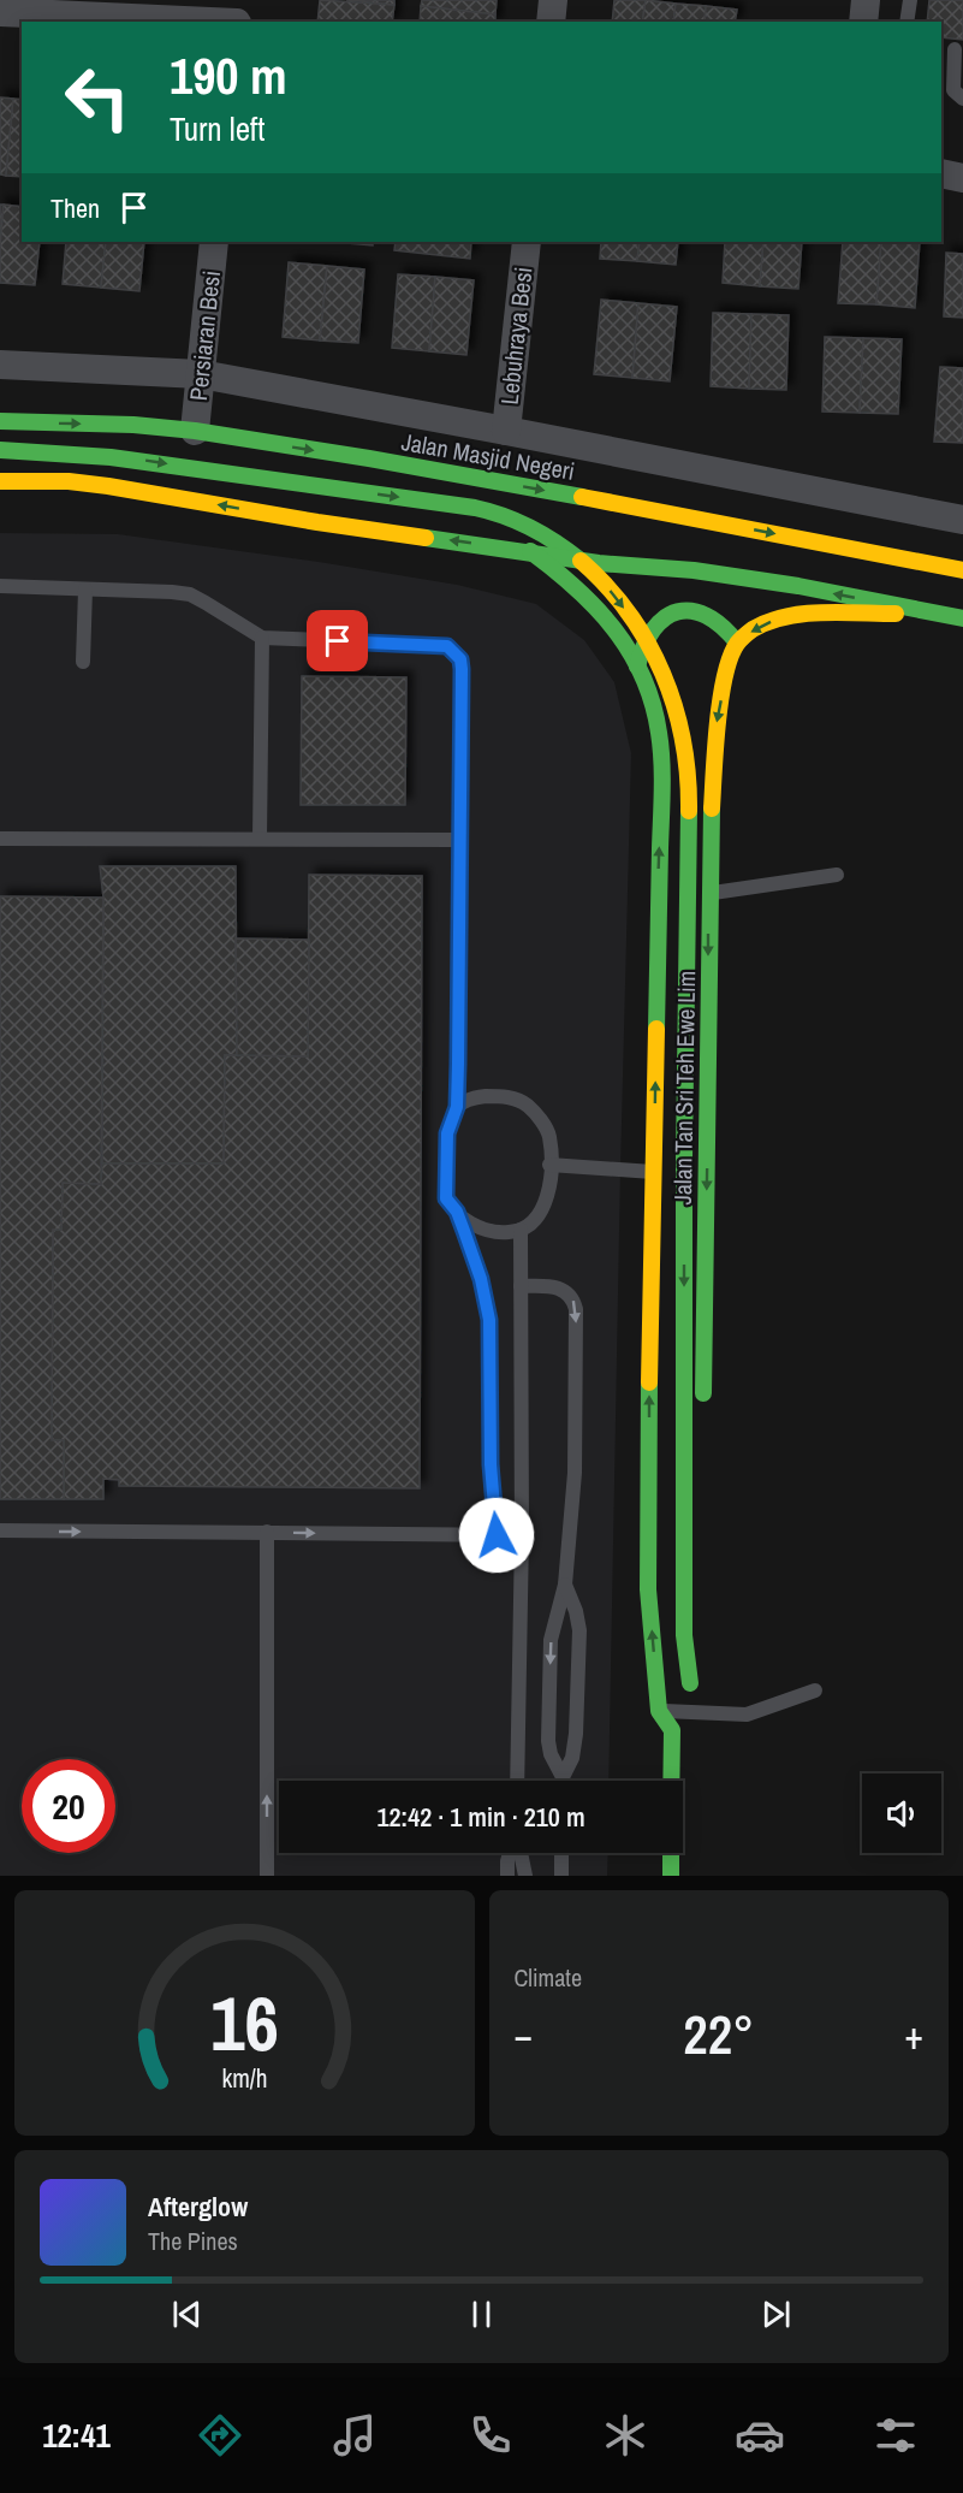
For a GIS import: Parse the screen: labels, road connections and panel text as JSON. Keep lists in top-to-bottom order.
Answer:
{
  "streets": {
    "main road": ["Jalan Masjid Negeri", "Jalan Tan Sri Teh Ewe Lim"],
    "street": ["Persiaran Besi", "Lebuhraya Besi"]
  },
  "crossings": [
    ["Persiaran Besi", "Jalan Masjid Negeri"]
  ],
  "page": {
    "turn": ["190 m", "Turn left"],
    "then": "Then",
    "limit": "20",
    "trip": "12:42 · 1 min · 210 m",
    "tile": "Climate",
    "heat": ["−", "22°", "+"],
    "song": ["Afterglow", "The Pines"],
    "tabs": "12:41",
    "gauge": ["16", "km/h"]
  }
}
